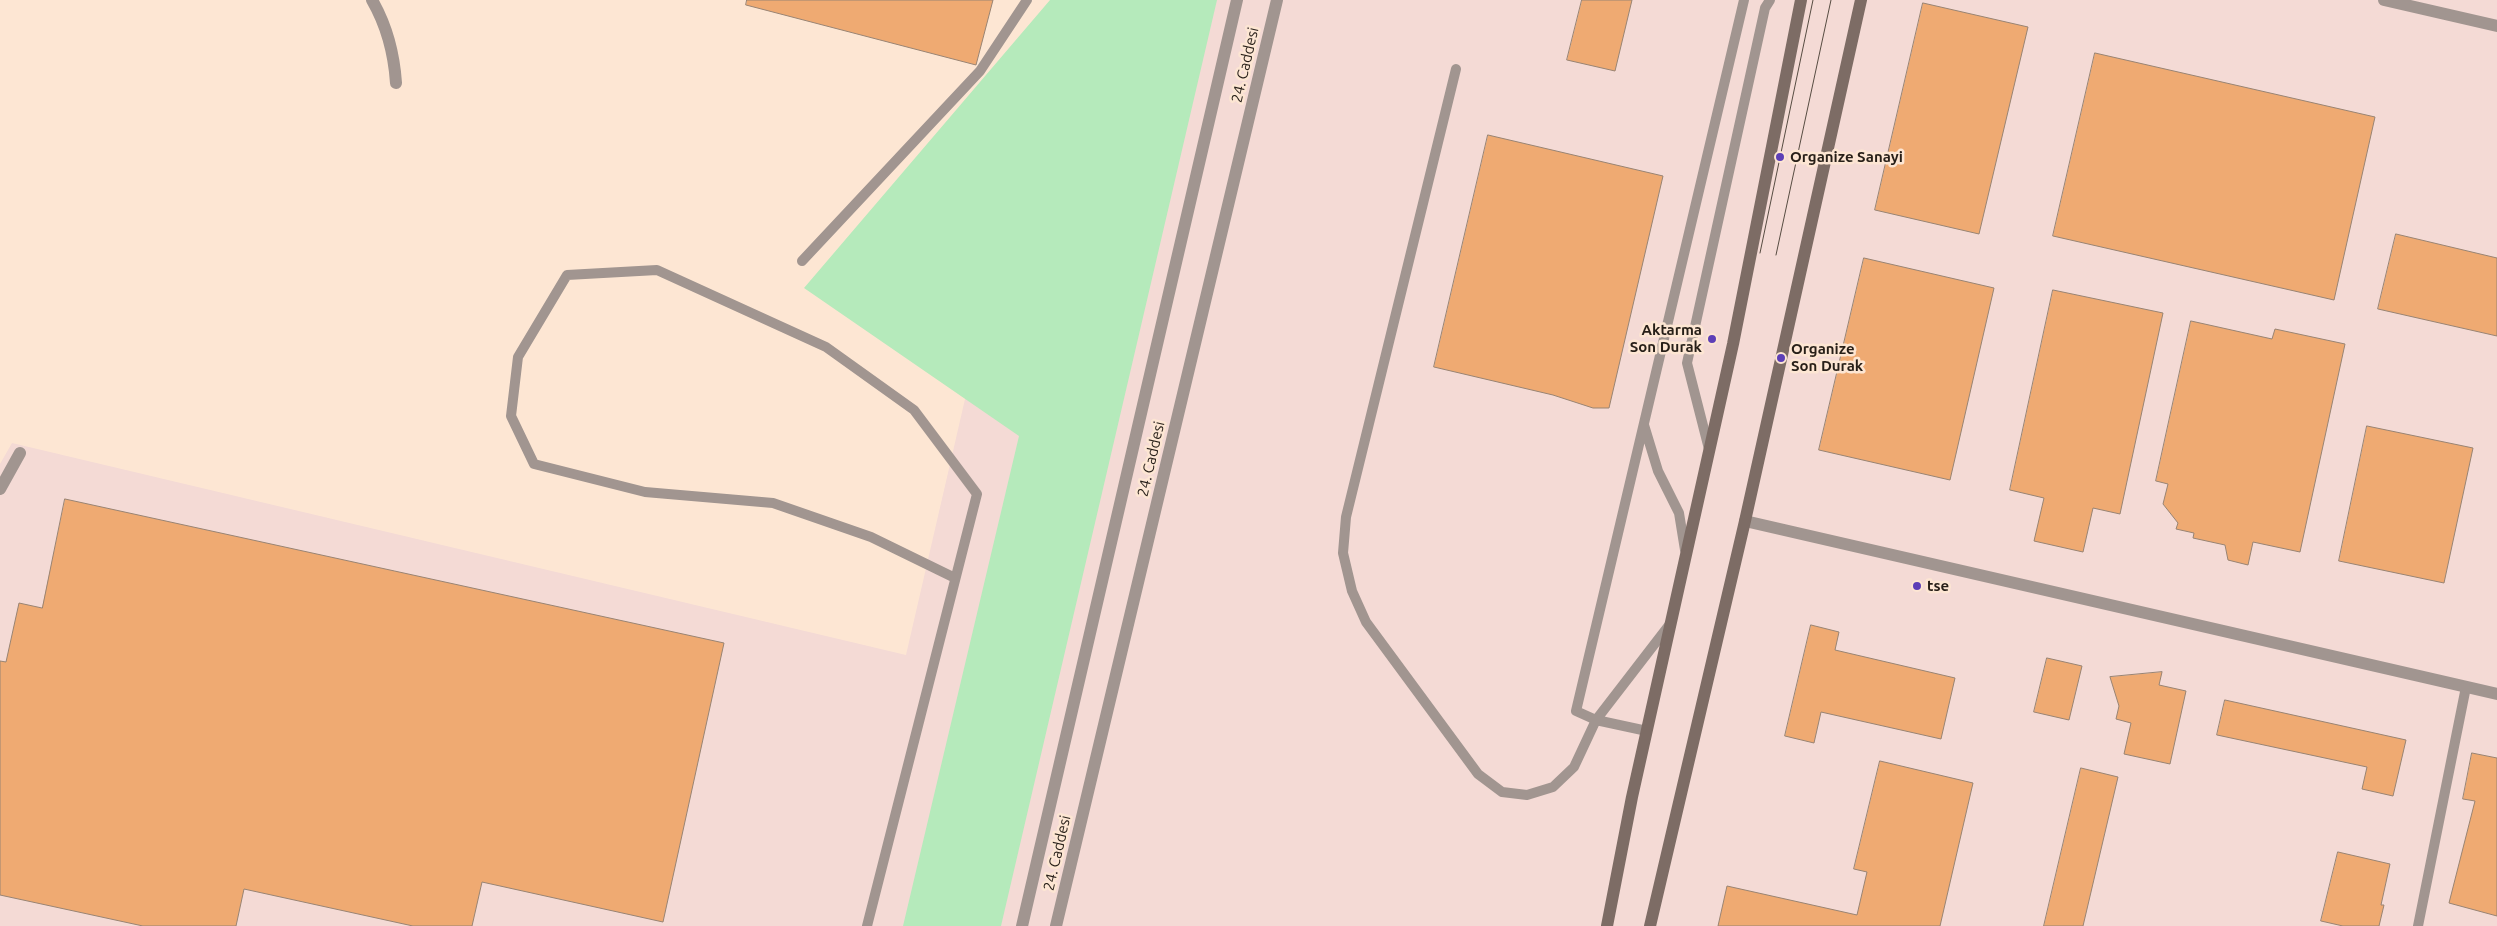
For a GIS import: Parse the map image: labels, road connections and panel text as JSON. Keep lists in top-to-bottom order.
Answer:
{
  "streets": {
    "street": ["24. Caddesi"]
  },
  "places": [
    "Organize Sanayi",
    "Aktarma Son Durak",
    "Organize Son Durak",
    "tse"
  ]
}
